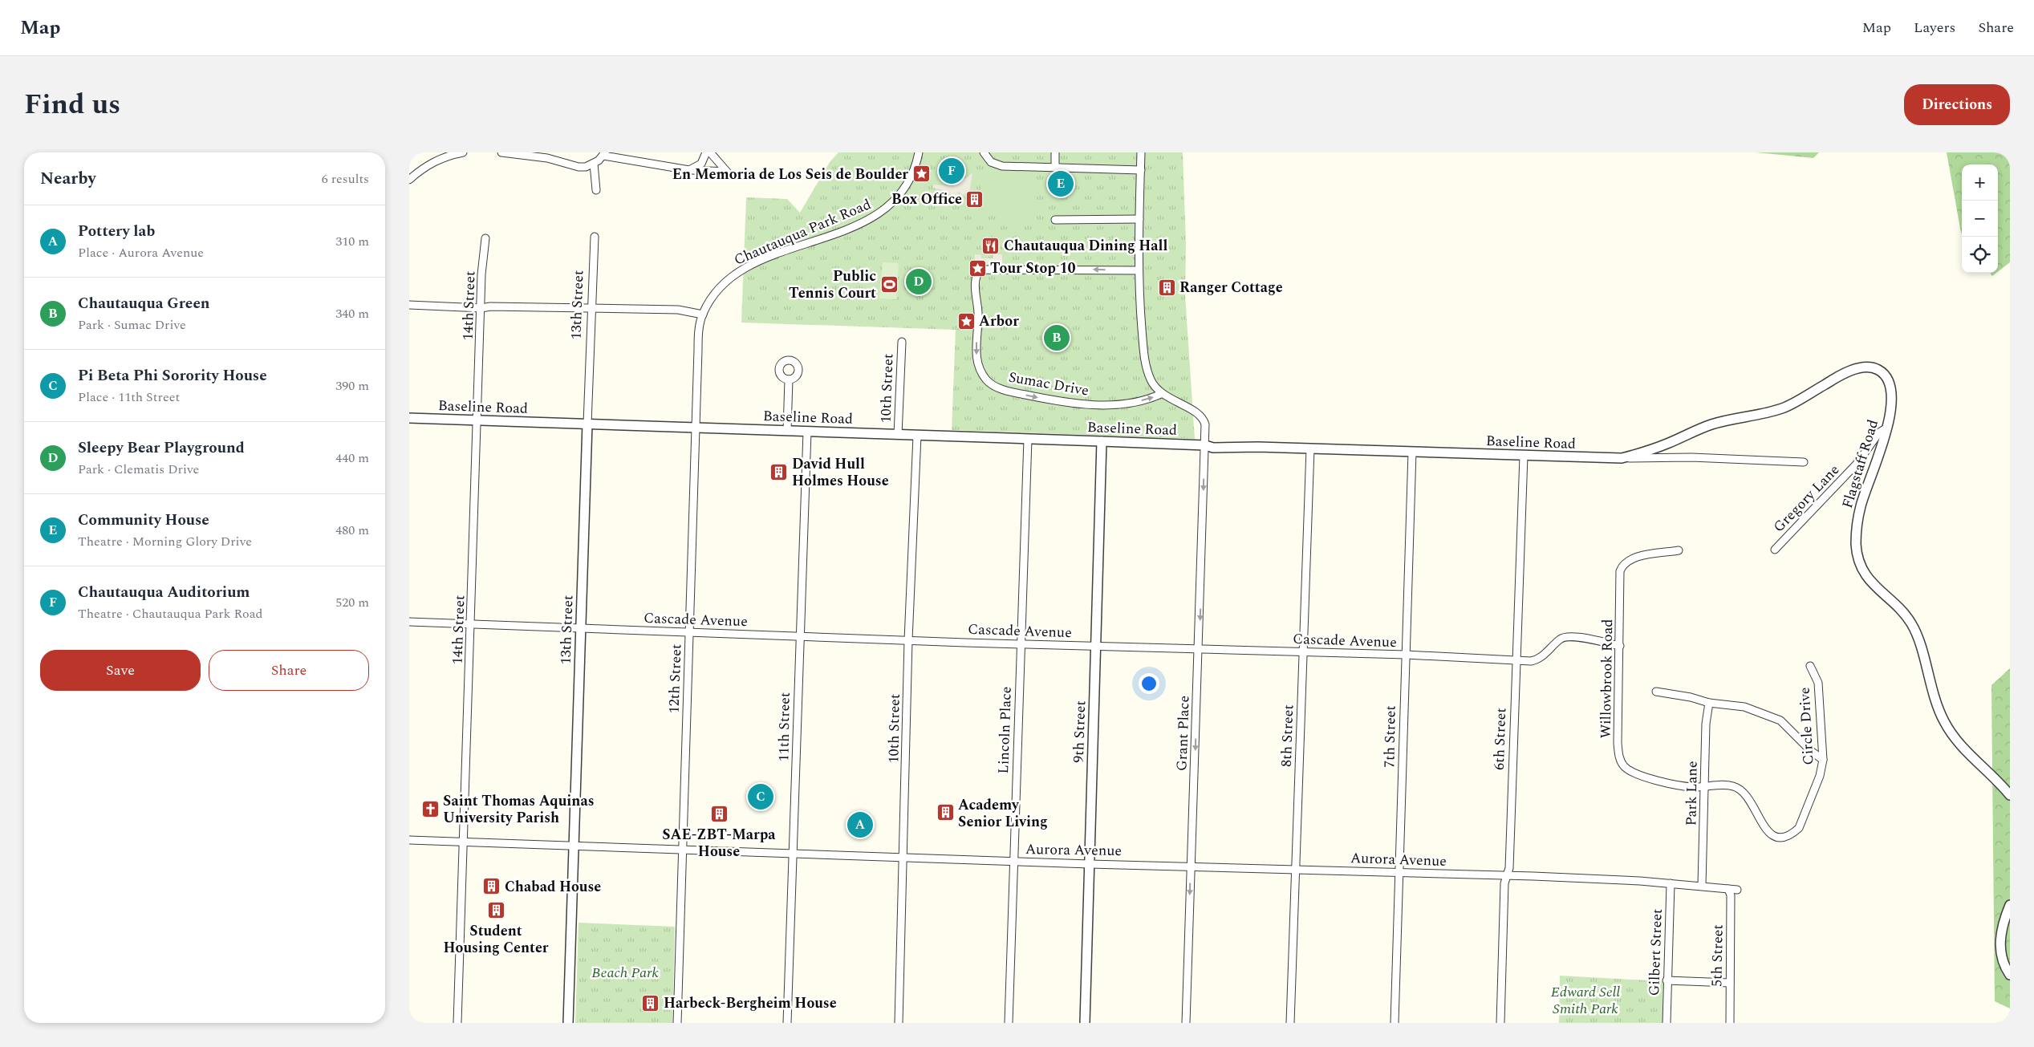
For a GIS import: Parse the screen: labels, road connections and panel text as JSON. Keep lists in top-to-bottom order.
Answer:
{
  "streets": {
    "street": [
      "Chautauqua Park Road",
      "13th Street",
      "14th Street",
      "Sumac Drive",
      "10th Street",
      "Baseline Road",
      "Flagstaff Road",
      "Gregory Lane",
      "Cascade Avenue",
      "12th Street",
      "Willowbrook Road",
      "Circle Drive",
      "11th Street",
      "Lincoln Place",
      "9th Street",
      "Grant Place",
      "8th Street",
      "7th Street",
      "6th Street",
      "Park Lane",
      "Aurora Avenue",
      "Gilbert Street",
      "5th Street"
    ]
  },
  "crossings": [
    ["Chautauqua Park Road", "12th Street"],
    ["13th Street", "Baseline Road"],
    ["13th Street", "Cascade Avenue"],
    ["13th Street", "Aurora Avenue"],
    ["14th Street", "Baseline Road"],
    ["14th Street", "Cascade Avenue"],
    ["14th Street", "Aurora Avenue"],
    ["Sumac Drive", "Grant Place"],
    ["10th Street", "Baseline Road"],
    ["10th Street", "Cascade Avenue"],
    ["10th Street", "Aurora Avenue"],
    ["Baseline Road", "Flagstaff Road"],
    ["Baseline Road", "12th Street"],
    ["Baseline Road", "11th Street"],
    ["Baseline Road", "Lincoln Place"],
    ["Baseline Road", "9th Street"],
    ["Baseline Road", "Grant Place"],
    ["Baseline Road", "8th Street"],
    ["Baseline Road", "7th Street"],
    ["Baseline Road", "6th Street"],
    ["Flagstaff Road", "Gregory Lane"],
    ["Cascade Avenue", "12th Street"],
    ["Cascade Avenue", "Willowbrook Road"],
    ["Cascade Avenue", "11th Street"],
    ["Cascade Avenue", "Lincoln Place"],
    ["Cascade Avenue", "9th Street"],
    ["Cascade Avenue", "Grant Place"],
    ["Cascade Avenue", "8th Street"],
    ["Cascade Avenue", "7th Street"],
    ["Cascade Avenue", "6th Street"],
    ["12th Street", "Aurora Avenue"],
    ["Willowbrook Road", "Circle Drive"],
    ["Willowbrook Road", "Park Lane"],
    ["Circle Drive", "Park Lane"],
    ["11th Street", "Aurora Avenue"],
    ["Lincoln Place", "Aurora Avenue"],
    ["9th Street", "Aurora Avenue"],
    ["Grant Place", "Aurora Avenue"],
    ["8th Street", "Aurora Avenue"],
    ["7th Street", "Aurora Avenue"],
    ["6th Street", "Aurora Avenue"],
    ["Park Lane", "Aurora Avenue"],
    ["Aurora Avenue", "Gilbert Street"],
    ["Aurora Avenue", "5th Street"]
  ],
  "one_way": ["Grant Place"],
  "parks": ["Beach Park", "Edward Sell Smith Park"],
  "places": {
    "place": ["En Memoria de Los Seis de Boulder", "Tour Stop 10", "Arbor"],
    "building": [
      "Box Office",
      "Ranger Cottage",
      "David Hull Holmes House",
      "Academy Senior Living",
      "SAE-ZBT-Marpa House",
      "Chabad House",
      "Student Housing Center",
      "Harbeck-Bergheim House"
    ],
    "restaurant": ["Chautauqua Dining Hall"],
    "sports": ["Public Tennis Court"],
    "church": ["Saint Thomas Aquinas University Parish"]
  },
  "page": {
    "header": "Map",
    "nav": ["Map", "Layers", "Share"],
    "title": "Find us",
    "buttons": [
      "Directions",
      ["Save", "Share"]
    ],
    "heading": ["Nearby", "6 results"],
    "pins": [
      "F",
      "E",
      "D",
      "B",
      "C",
      "A"
    ],
    "map_buttons": ["+", "−"],
    "list": [
      {
        "mark": "A",
        "name": "Pottery lab",
        "note": "Place · Aurora Avenue",
        "value": "310 m"
      },
      {
        "mark": "B",
        "name": "Chautauqua Green",
        "note": "Park · Sumac Drive",
        "value": "340 m"
      },
      {
        "mark": "C",
        "name": "Pi Beta Phi Sorority House",
        "note": "Place · 11th Street",
        "value": "390 m"
      },
      {
        "mark": "D",
        "name": "Sleepy Bear Playground",
        "note": "Park · Clematis Drive",
        "value": "440 m"
      },
      {
        "mark": "E",
        "name": "Community House",
        "note": "Theatre · Morning Glory Drive",
        "value": "480 m"
      },
      {
        "mark": "F",
        "name": "Chautauqua Auditorium",
        "note": "Theatre · Chautauqua Park Road",
        "value": "520 m"
      }
    ]
  }
}
